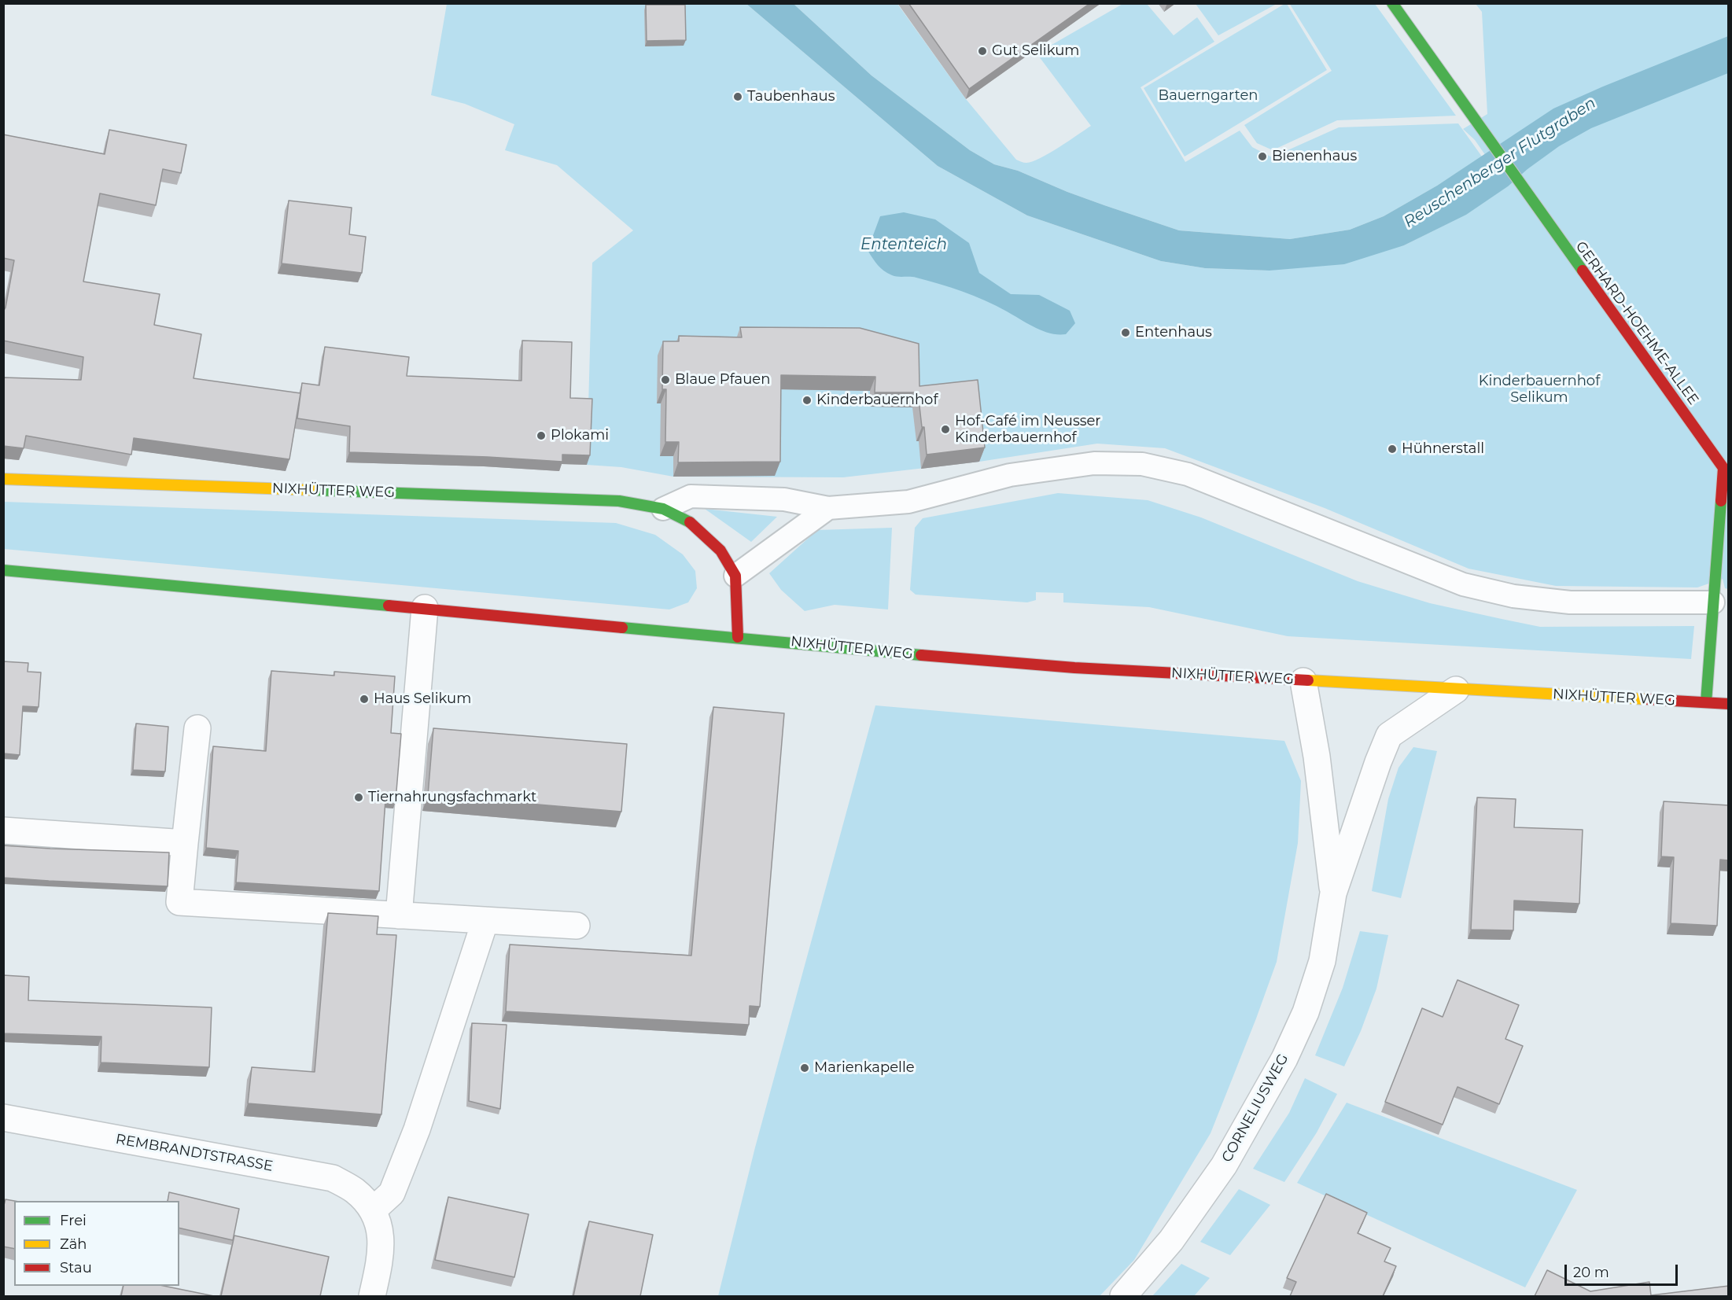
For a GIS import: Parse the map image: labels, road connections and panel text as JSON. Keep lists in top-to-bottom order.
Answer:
{
  "streets": {
    "main road": ["GERHARD-HOEHME-ALLEE", "NIXHÜTTER WEG"],
    "street": ["CORNELIUSWEG", "REMBRANDTSTRASSE"]
  },
  "crossings": [
    ["GERHARD-HOEHME-ALLEE", "NIXHÜTTER WEG"],
    ["NIXHÜTTER WEG", "CORNELIUSWEG"]
  ],
  "water": ["Reuschenberger Flutgraben", "Ententeich"],
  "parks": ["Bauerngarten", "Kinderbauernhof Selikum"],
  "places": [
    "Gut Selikum",
    "Taubenhaus",
    "Bienenhaus",
    "Entenhaus",
    "Blaue Pfauen",
    "Kinderbauernhof",
    "Hof-Café im Neusser Kinderbauernhof",
    "Plokami",
    "Hühnerstall",
    "Haus Selikum",
    "Tiernahrungsfachmarkt",
    "Marienkapelle"
  ],
  "legend": ["Frei", "Zäh", "Stau"],
  "scale_bar": "20 m"
}
